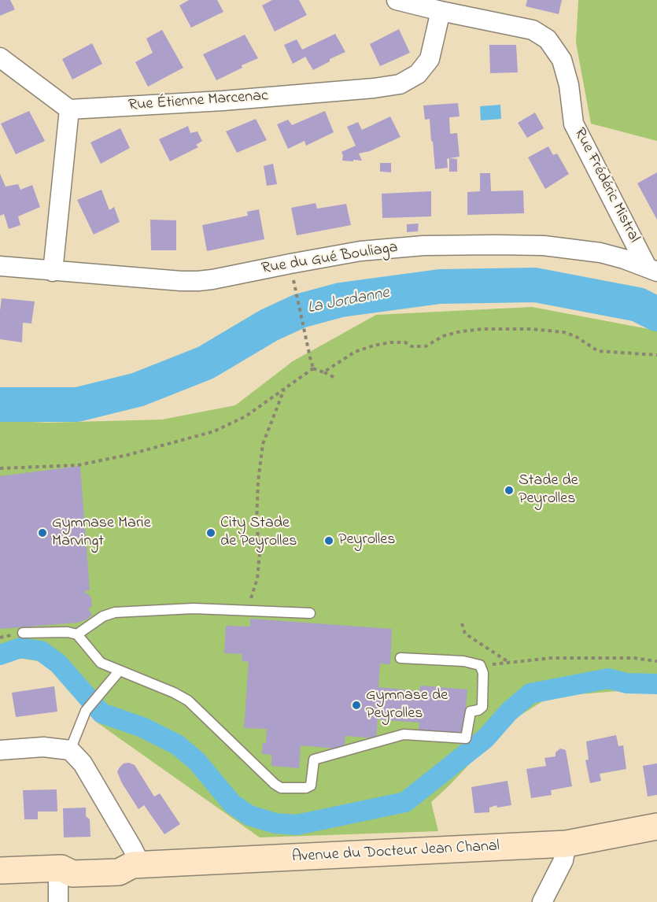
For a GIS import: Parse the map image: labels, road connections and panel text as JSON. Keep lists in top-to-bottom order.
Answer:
{
  "streets": {
    "main road": ["Avenue du Docteur Jean Chanal"],
    "street": ["Rue Étienne Marcenac", "Rue Frédéric Mistral", "Rue du Gué Bouliaga"]
  },
  "crossings": [
    ["Rue Étienne Marcenac", "Rue Frédéric Mistral"],
    ["Rue Frédéric Mistral", "Rue du Gué Bouliaga"]
  ],
  "water": ["La Jordanne"],
  "places": [
    "Stade de Peyrolles",
    "Gymnase Marie Marvingt",
    "City Stade de Peyrolles",
    "Peyrolles",
    "Gymnase de Peyrolles"
  ]
}
